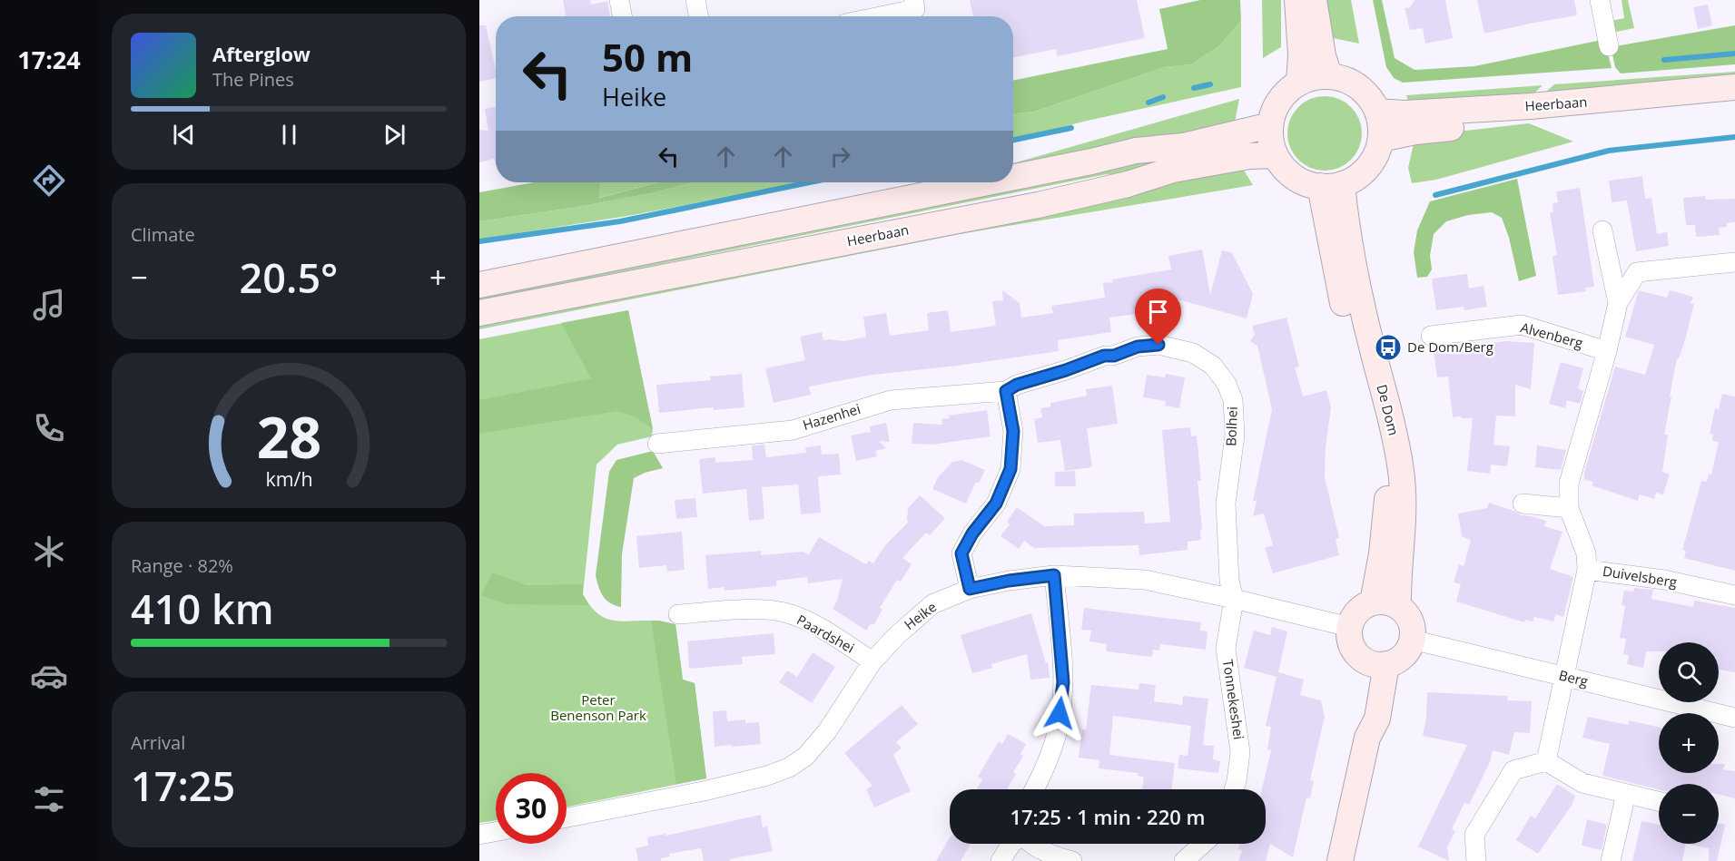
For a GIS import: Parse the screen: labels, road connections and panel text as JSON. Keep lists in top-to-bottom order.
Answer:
{
  "streets": {
    "main road": ["Heerbaan", "De Dom"],
    "street": [
      "Alvenberg",
      "Hazenhei",
      "Bolhei",
      "Duivelsberg",
      "Heike",
      "Paardshei",
      "Berg",
      "Tonnekeshei"
    ]
  },
  "crossings": [
    ["Heerbaan", "De Dom"],
    ["De Dom", "Heike"],
    ["De Dom", "Berg"],
    ["Hazenhei", "Bolhei"],
    ["Bolhei", "Heike"],
    ["Bolhei", "Tonnekeshei"],
    ["Duivelsberg", "Berg"],
    ["Heike", "Paardshei"],
    ["Heike", "Berg"],
    ["Heike", "Tonnekeshei"]
  ],
  "parks": ["Peter Benenson Park"],
  "places": {
    "bus stop": ["De Dom/Berg"]
  },
  "page": {
    "tabs": "17:24",
    "turn": ["50 m", "Heike"],
    "song": ["Afterglow", "The Pines"],
    "tile": [
      "Climate",
      ["Range · 82%", "410 km"],
      ["Arrival", "17:25"]
    ],
    "heat": ["−", "20.5°", "+"],
    "map_buttons": ["+", "−"],
    "limit": "30",
    "trip": "17:25 · 1 min · 220 m",
    "gauge": ["28", "km/h"]
  }
}
